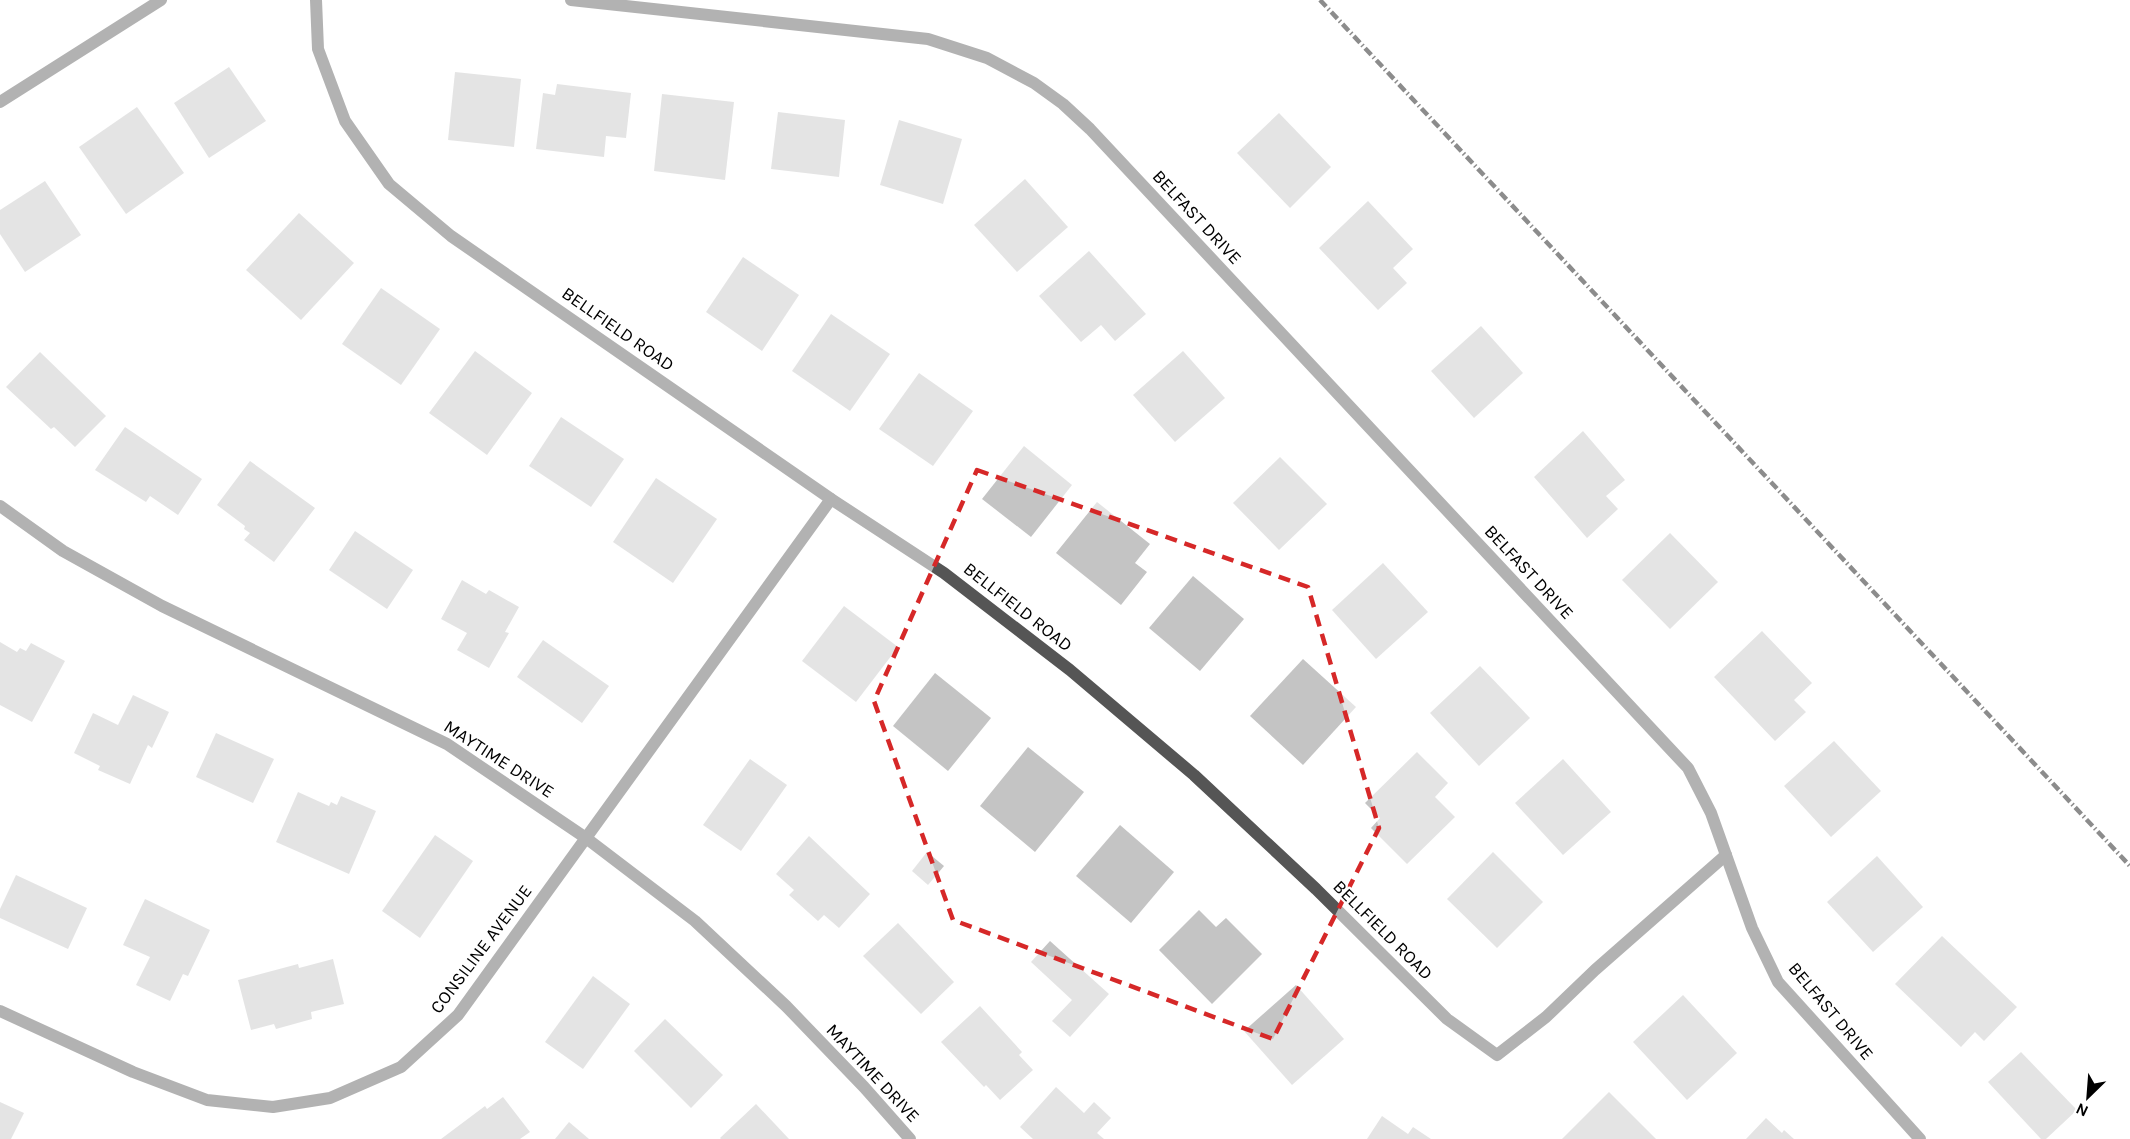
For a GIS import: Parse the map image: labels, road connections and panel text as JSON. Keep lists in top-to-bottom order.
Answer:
{
  "streets": {
    "street": [
      "BELFAST DRIVE",
      "BELLFIELD ROAD",
      "MAYTIME DRIVE",
      "CONSILINE AVENUE"
    ]
  },
  "crossings": [
    ["BELFAST DRIVE", "BELLFIELD ROAD"],
    ["BELLFIELD ROAD", "CONSILINE AVENUE"],
    ["MAYTIME DRIVE", "CONSILINE AVENUE"]
  ],
  "north": "bottom left"
}
